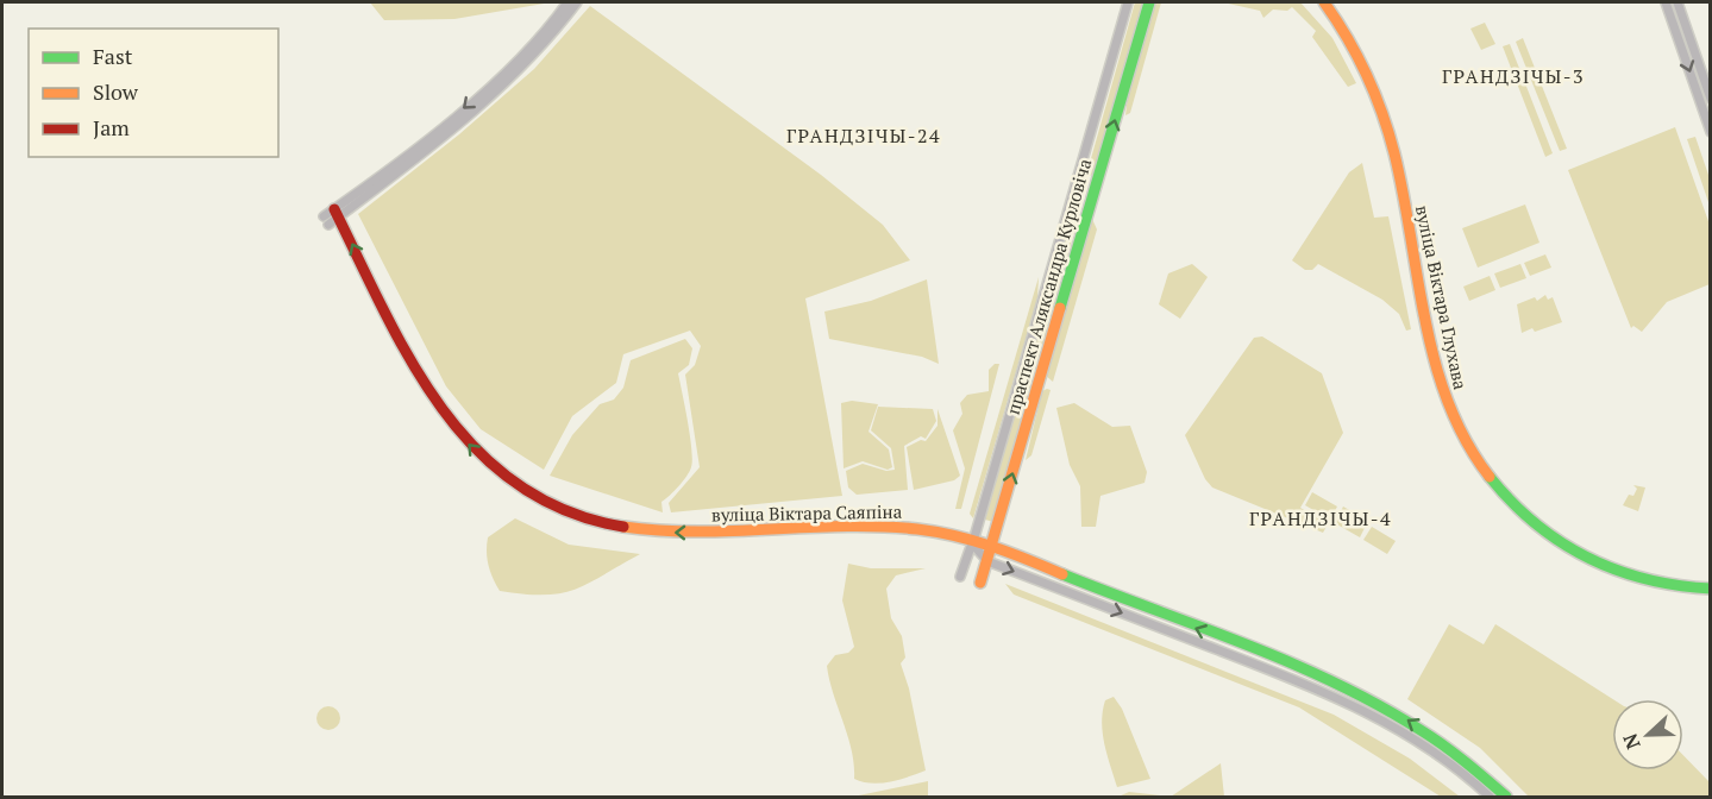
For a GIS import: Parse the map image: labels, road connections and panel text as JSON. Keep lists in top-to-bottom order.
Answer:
{
  "streets": {
    "street": ["праспект Аляксандра Курловіча", "вуліца Віктара Глухава", "вуліца Віктара Саяпіна"]
  },
  "crossings": [
    ["праспект Аляксандра Курловіча", "вуліца Віктара Саяпіна"]
  ],
  "districts": ["ГРАНДЗІЧЫ-3", "ГРАНДЗІЧЫ-24", "ГРАНДЗІЧЫ-4"],
  "legend": ["Fast", "Slow", "Jam"],
  "north": "left"
}
